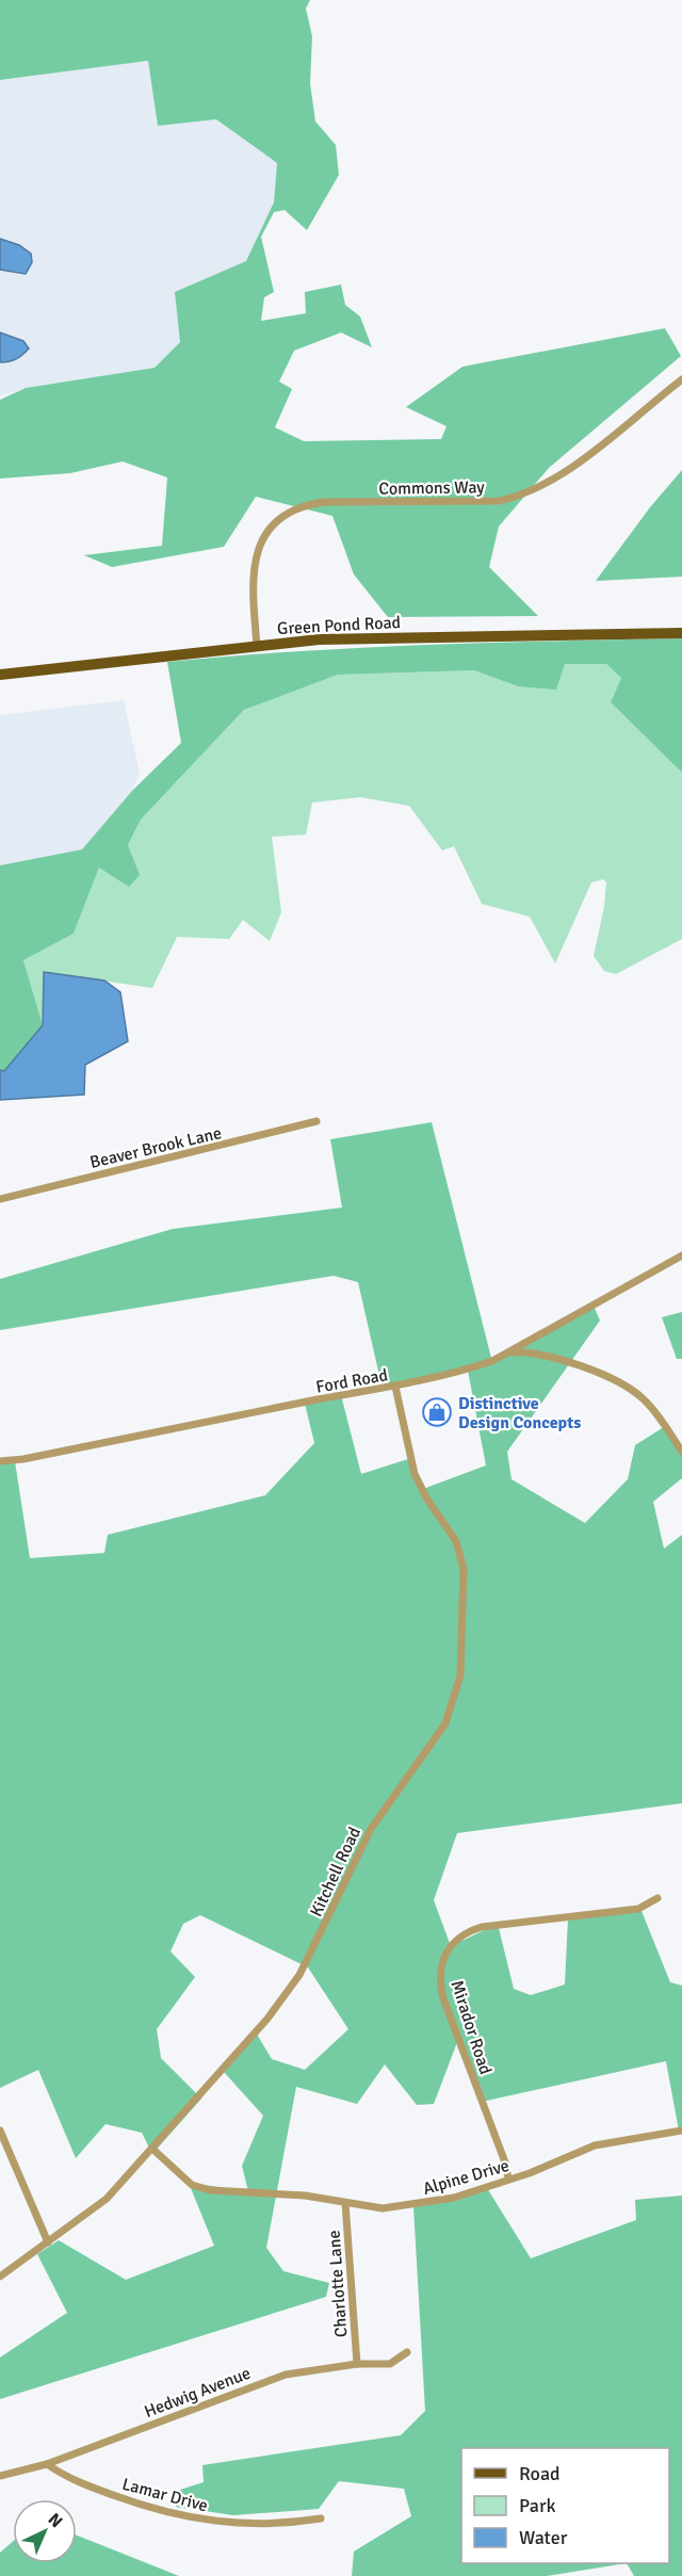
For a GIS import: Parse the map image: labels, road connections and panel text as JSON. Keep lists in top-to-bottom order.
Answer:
{
  "streets": {
    "main road": ["Green Pond Road"],
    "street": [
      "Commons Way",
      "Beaver Brook Lane",
      "Ford Road",
      "Kitchell Road",
      "Mirador Road",
      "Alpine Drive",
      "Charlotte Lane",
      "Hedwig Avenue",
      "Lamar Drive"
    ]
  },
  "crossings": [
    ["Commons Way", "Green Pond Road"],
    ["Ford Road", "Kitchell Road"],
    ["Kitchell Road", "Alpine Drive"],
    ["Mirador Road", "Alpine Drive"],
    ["Alpine Drive", "Charlotte Lane"],
    ["Charlotte Lane", "Hedwig Avenue"],
    ["Hedwig Avenue", "Lamar Drive"]
  ],
  "places": {
    "shop": ["Distinctive Design Concepts"]
  },
  "legend": ["Road", "Park", "Water"],
  "north": "top right"
}
